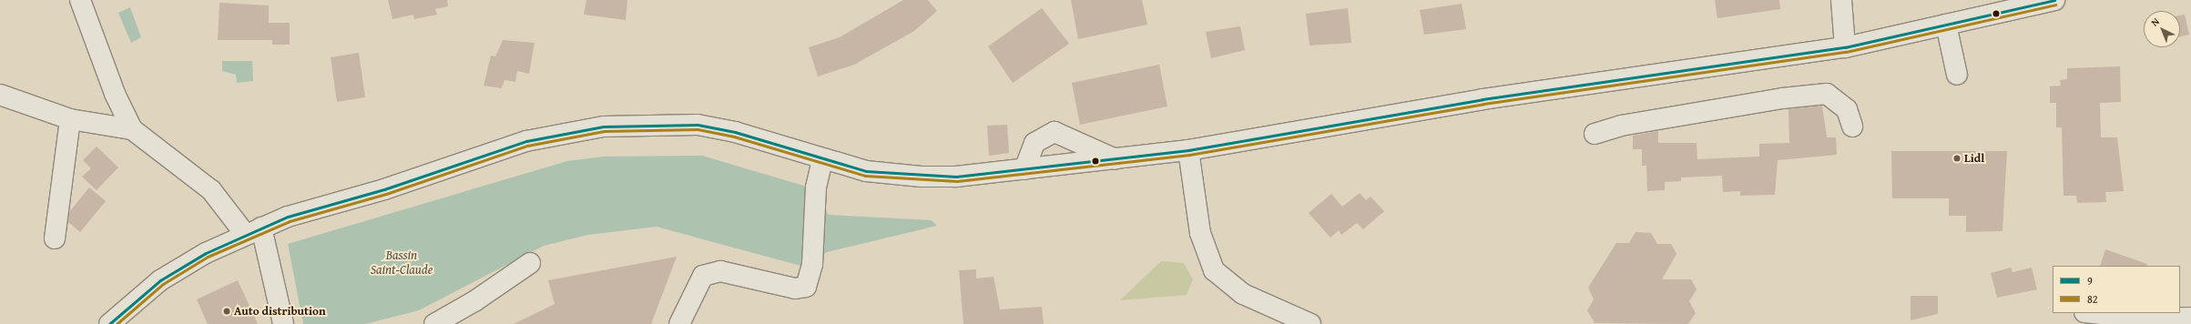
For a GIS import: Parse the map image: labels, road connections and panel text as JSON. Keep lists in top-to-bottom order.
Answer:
{
  "water": ["Bassin Saint-Claude"],
  "places": ["Lidl", "Auto distribution"],
  "lines": ["transit line 9", "transit line 82"],
  "legend": ["9", "82"],
  "north": "top left"
}
